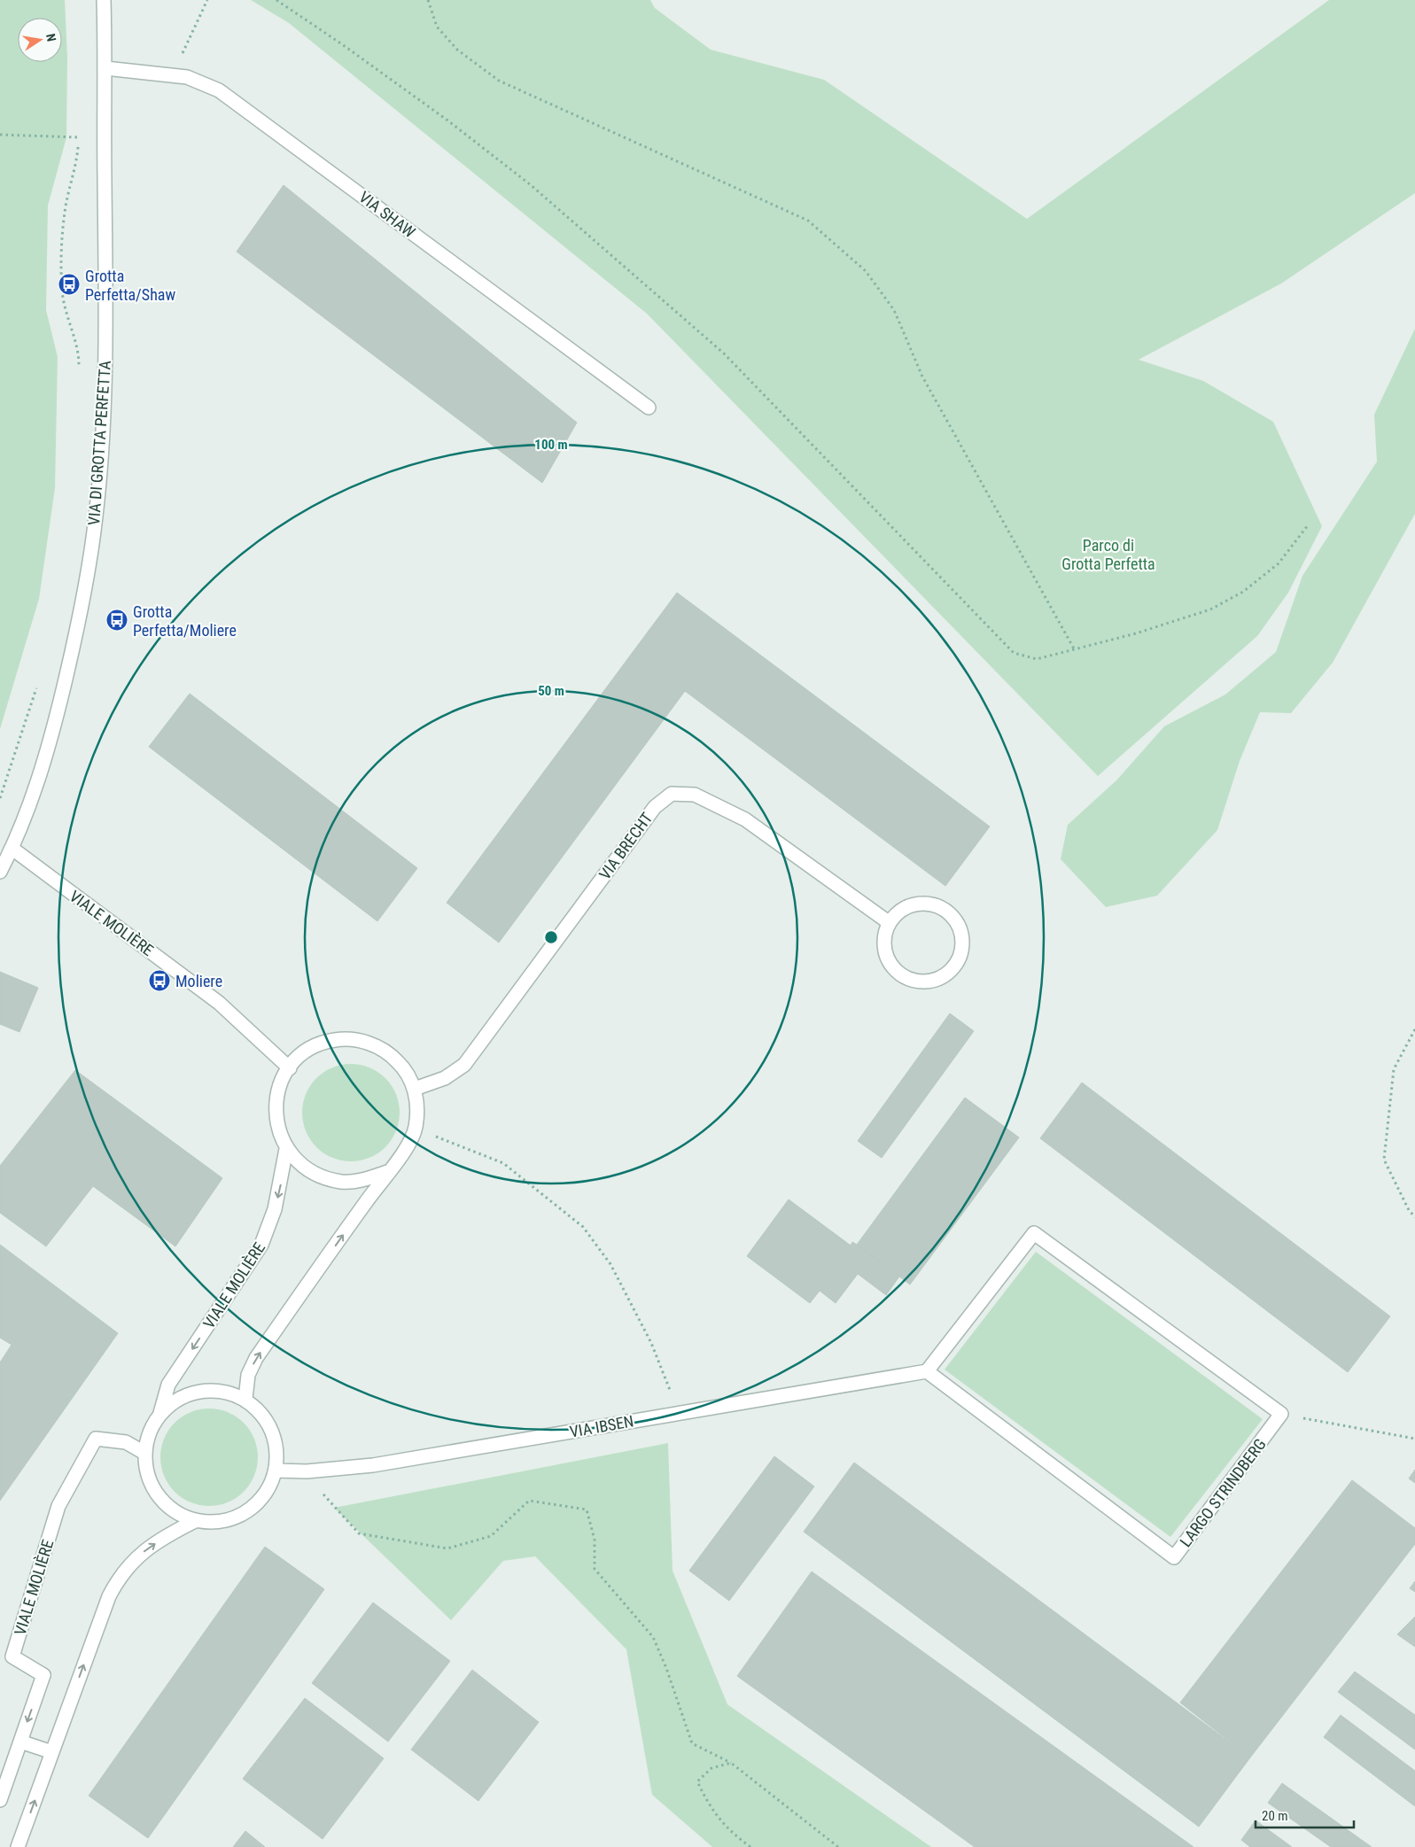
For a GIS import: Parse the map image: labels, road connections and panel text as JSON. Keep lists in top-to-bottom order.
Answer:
{
  "streets": {
    "street": [
      "VIA SHAW",
      "VIA DI GROTTA PERFETTA",
      "VIA BRECHT",
      "VIALE MOLIÈRE",
      "VIA IBSEN",
      "LARGO STRINDBERG"
    ]
  },
  "crossings": [
    ["VIA SHAW", "VIA DI GROTTA PERFETTA"],
    ["VIA DI GROTTA PERFETTA", "VIALE MOLIÈRE"],
    ["VIA BRECHT", "VIALE MOLIÈRE"],
    ["VIALE MOLIÈRE", "VIA IBSEN"],
    ["VIA IBSEN", "LARGO STRINDBERG"]
  ],
  "parks": ["Parco di Grotta Perfetta"],
  "places": {
    "bus stop": ["Grotta Perfetta/Shaw", "Grotta Perfetta/Moliere", "Moliere"]
  },
  "scale_bar": "20 m",
  "north": "right",
  "rings": ["100 m", "50 m"]
}
